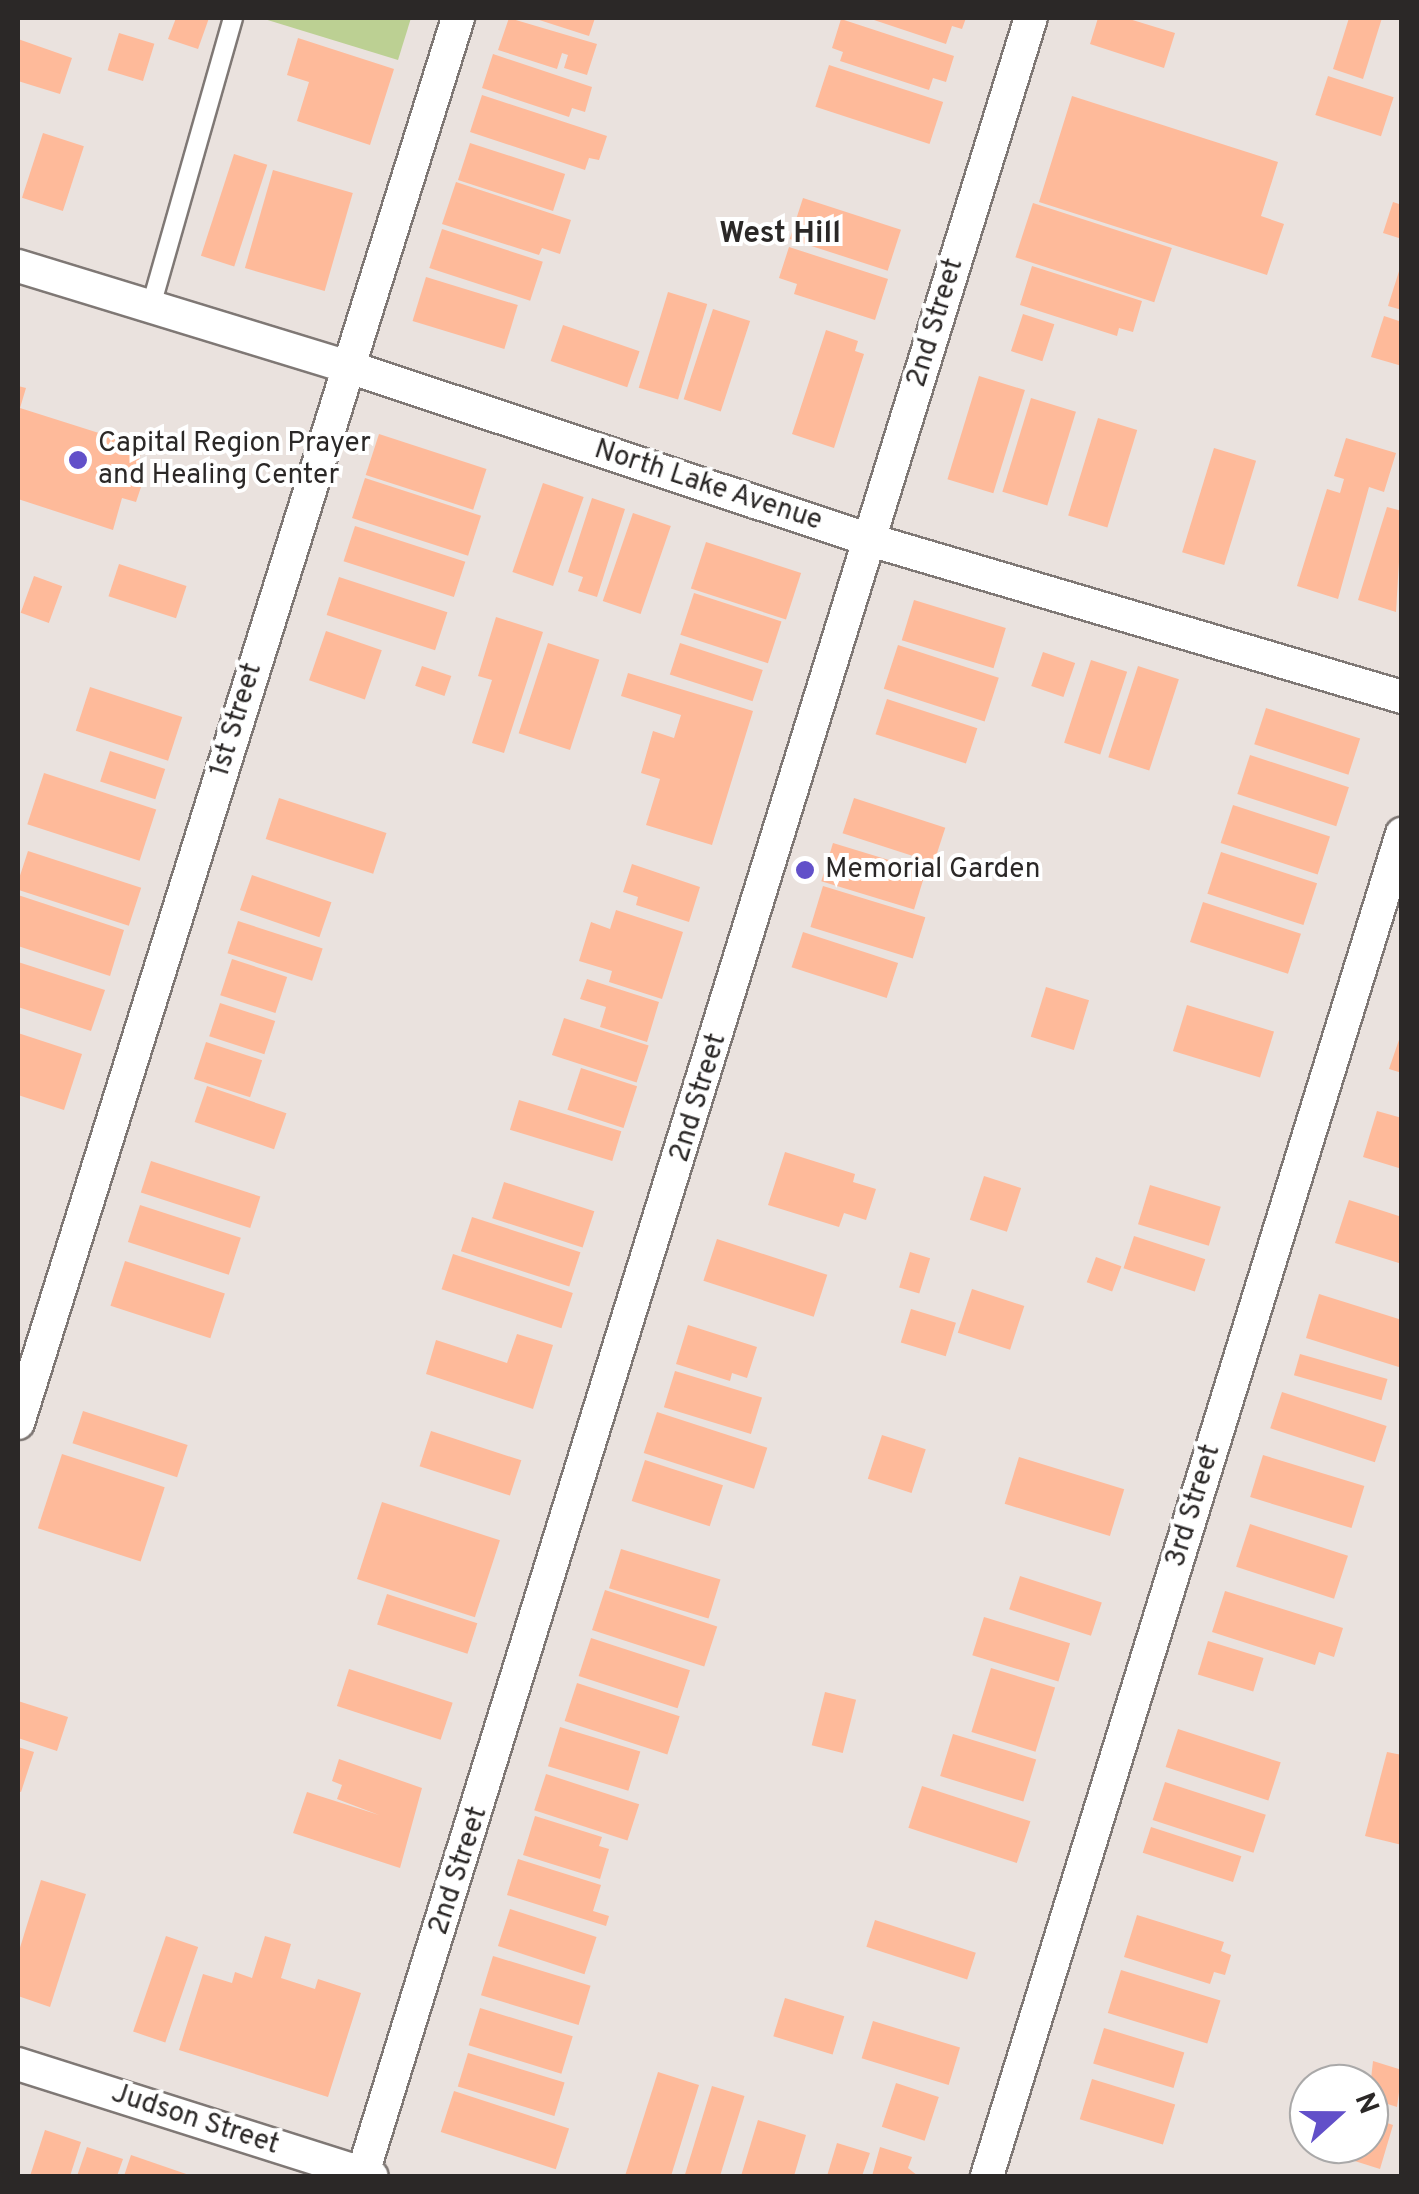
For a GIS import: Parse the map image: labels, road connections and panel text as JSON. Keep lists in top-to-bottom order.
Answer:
{
  "streets": {
    "street": [
      "2nd Street",
      "North Lake Avenue",
      "1st Street",
      "3rd Street",
      "Judson Street"
    ]
  },
  "crossings": [
    ["2nd Street", "North Lake Avenue"],
    ["2nd Street", "Judson Street"],
    ["North Lake Avenue", "1st Street"]
  ],
  "districts": ["West Hill"],
  "places": ["Capital Region Prayer and Healing Center", "Memorial Garden"],
  "north": "right"
}
